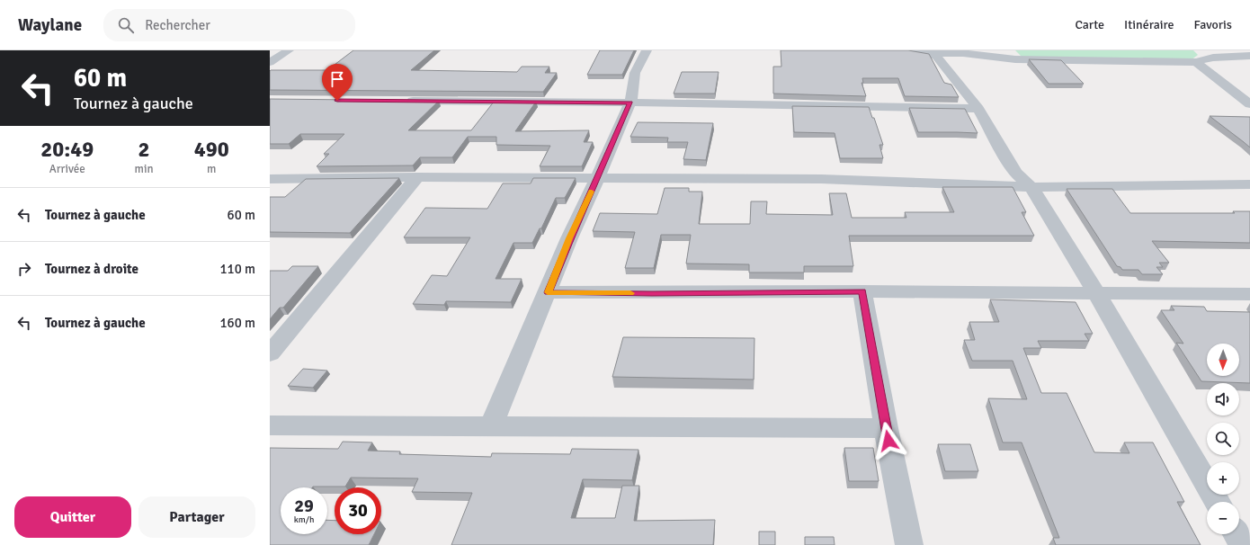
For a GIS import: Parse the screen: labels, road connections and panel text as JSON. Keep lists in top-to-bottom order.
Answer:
{
  "north": "bottom",
  "page": {
    "header": "Waylane",
    "search": "Rechercher",
    "nav": ["Carte", "Itinéraire", "Favoris"],
    "turn": ["60 m", "Tournez à gauche"],
    "eta": [
      "20:49",
      "Arrivée",
      "2",
      "min",
      "490",
      "m"
    ],
    "list": [
      {
        "name": "Tournez à gauche",
        "value": "60 m"
      },
      {
        "name": "Tournez à droite",
        "value": "110 m"
      },
      {
        "name": "Tournez à gauche",
        "value": "160 m"
      }
    ],
    "map_buttons": ["+", "−"],
    "speed": "29 km/h",
    "limit": "30",
    "buttons": ["Quitter", "Partager"]
  }
}
